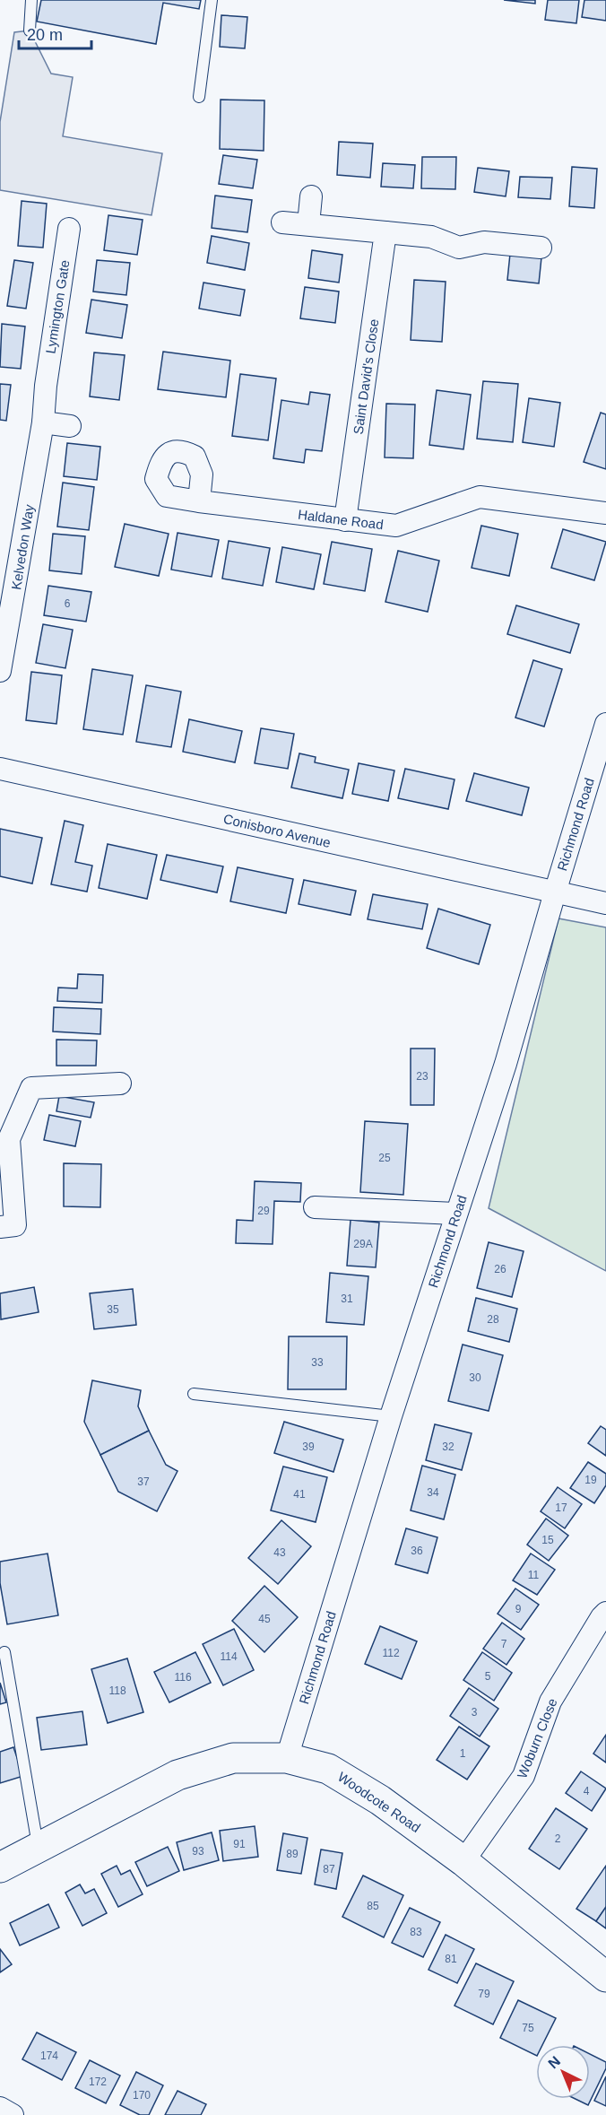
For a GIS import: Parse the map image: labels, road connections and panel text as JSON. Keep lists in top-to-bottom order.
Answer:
{
  "streets": {
    "main road": ["Woodcote Road"],
    "street": [
      "Lymington Gate",
      "Saint David's Close",
      "Haldane Road",
      "Kelvedon Way",
      "Richmond Road",
      "Conisboro Avenue",
      "Woburn Close"
    ]
  },
  "crossings": [
    ["Lymington Gate", "Kelvedon Way"],
    ["Saint David's Close", "Haldane Road"],
    ["Richmond Road", "Conisboro Avenue"],
    ["Richmond Road", "Woodcote Road"],
    ["Woburn Close", "Woodcote Road"]
  ],
  "house_numbers": [
    "6",
    "23",
    "25",
    "29",
    "29A",
    "26",
    "31",
    "35",
    "28",
    "33",
    "30",
    "39",
    "32",
    "19",
    "37",
    "34",
    "41",
    "17",
    "15",
    "36",
    "43",
    "11",
    "9",
    "45",
    "7",
    "112",
    "114",
    "5",
    "116",
    "118",
    "3",
    "1",
    "4",
    "2",
    "91",
    "93",
    "89",
    "87",
    "85",
    "83",
    "81",
    "79",
    "75",
    "174",
    "172",
    "170"
  ],
  "scale_bar": "20 m",
  "north": "top left"
}
